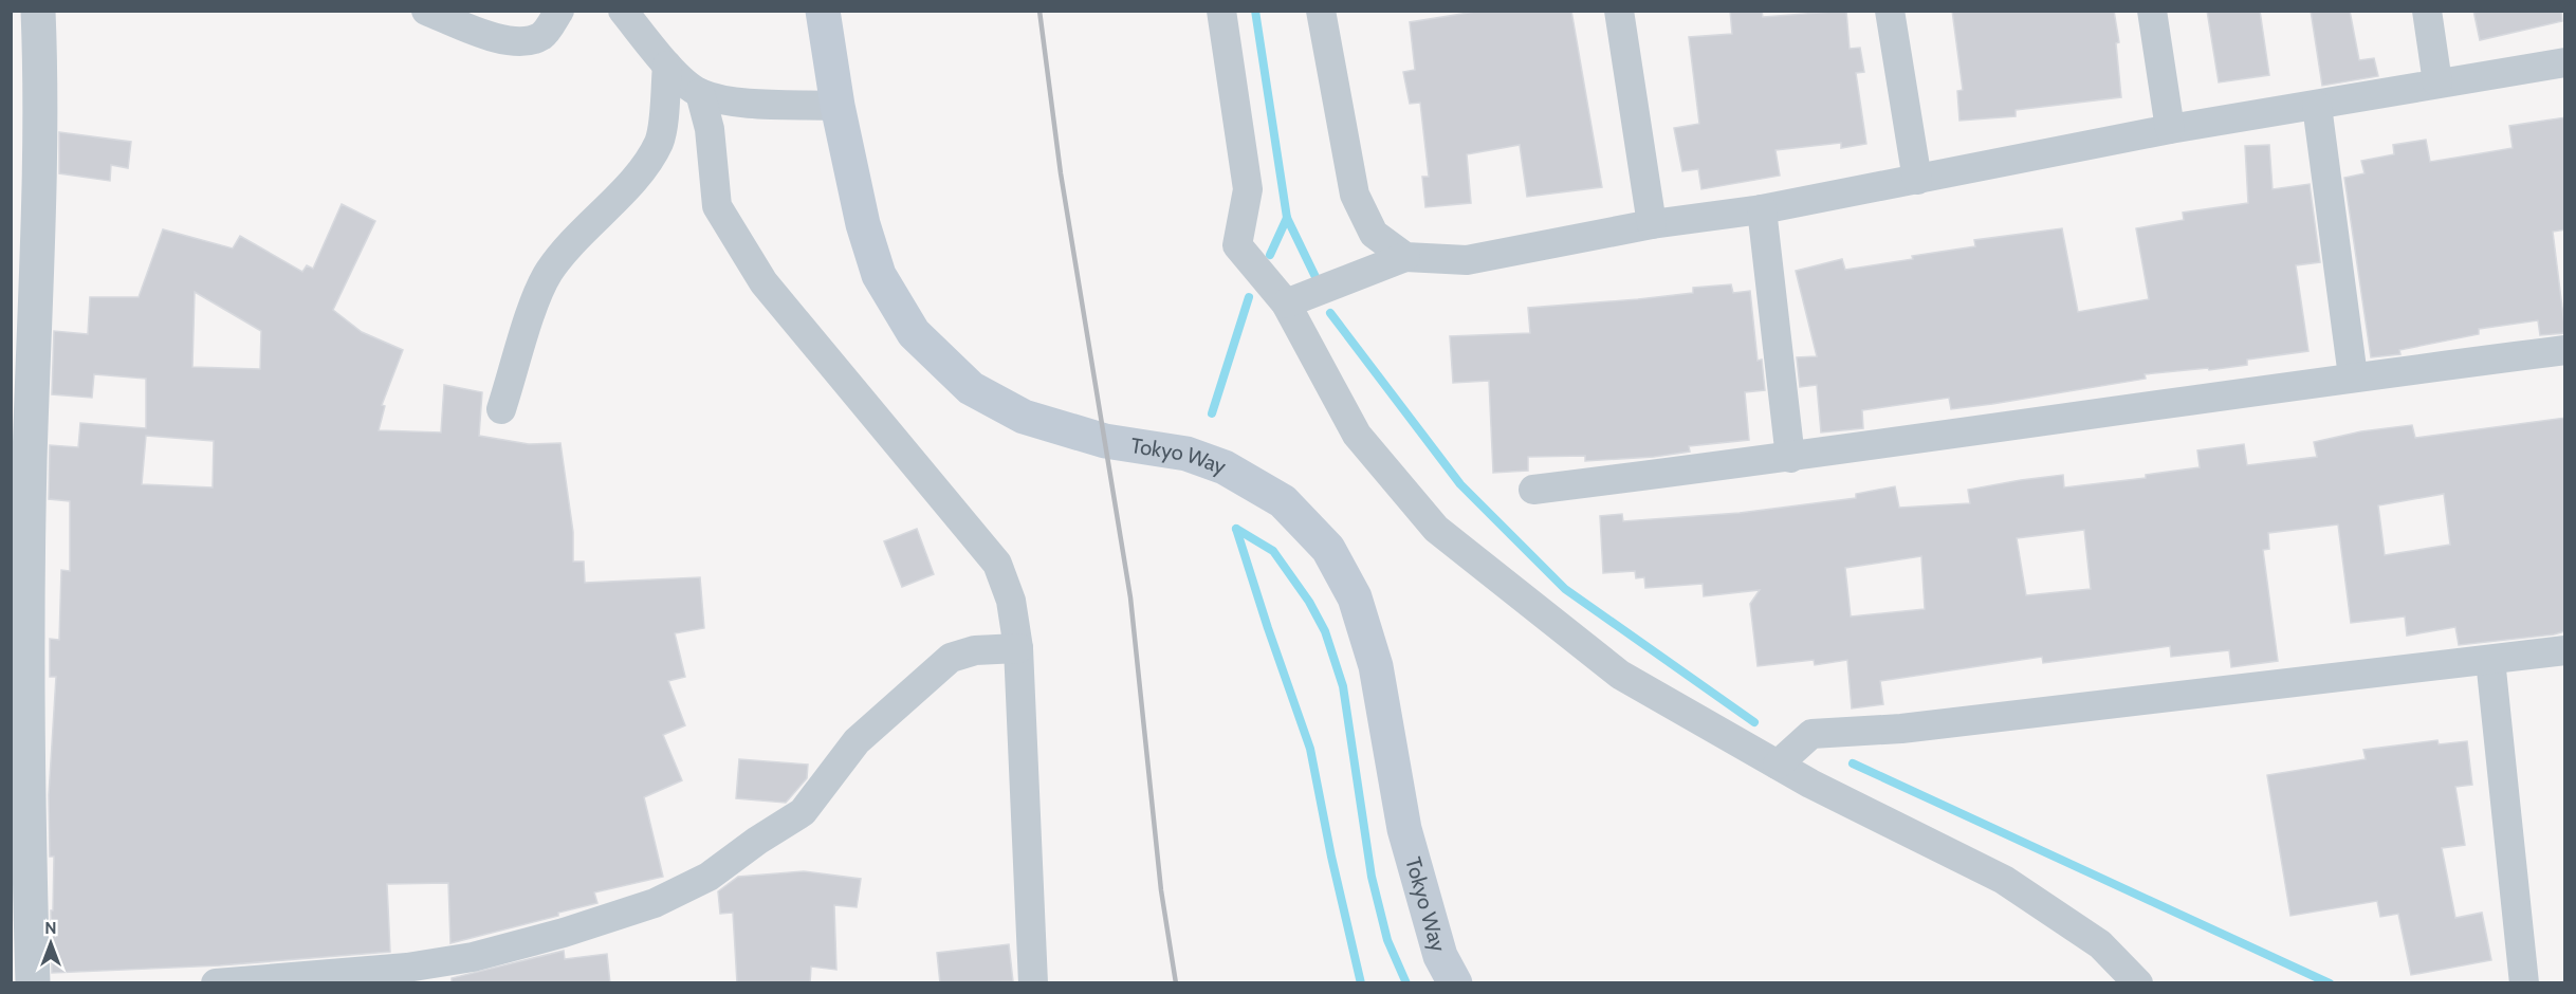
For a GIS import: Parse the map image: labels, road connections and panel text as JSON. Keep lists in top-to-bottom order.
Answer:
{
  "streets": {
    "main road": ["Tokyo Way"]
  },
  "north": "top"
}
